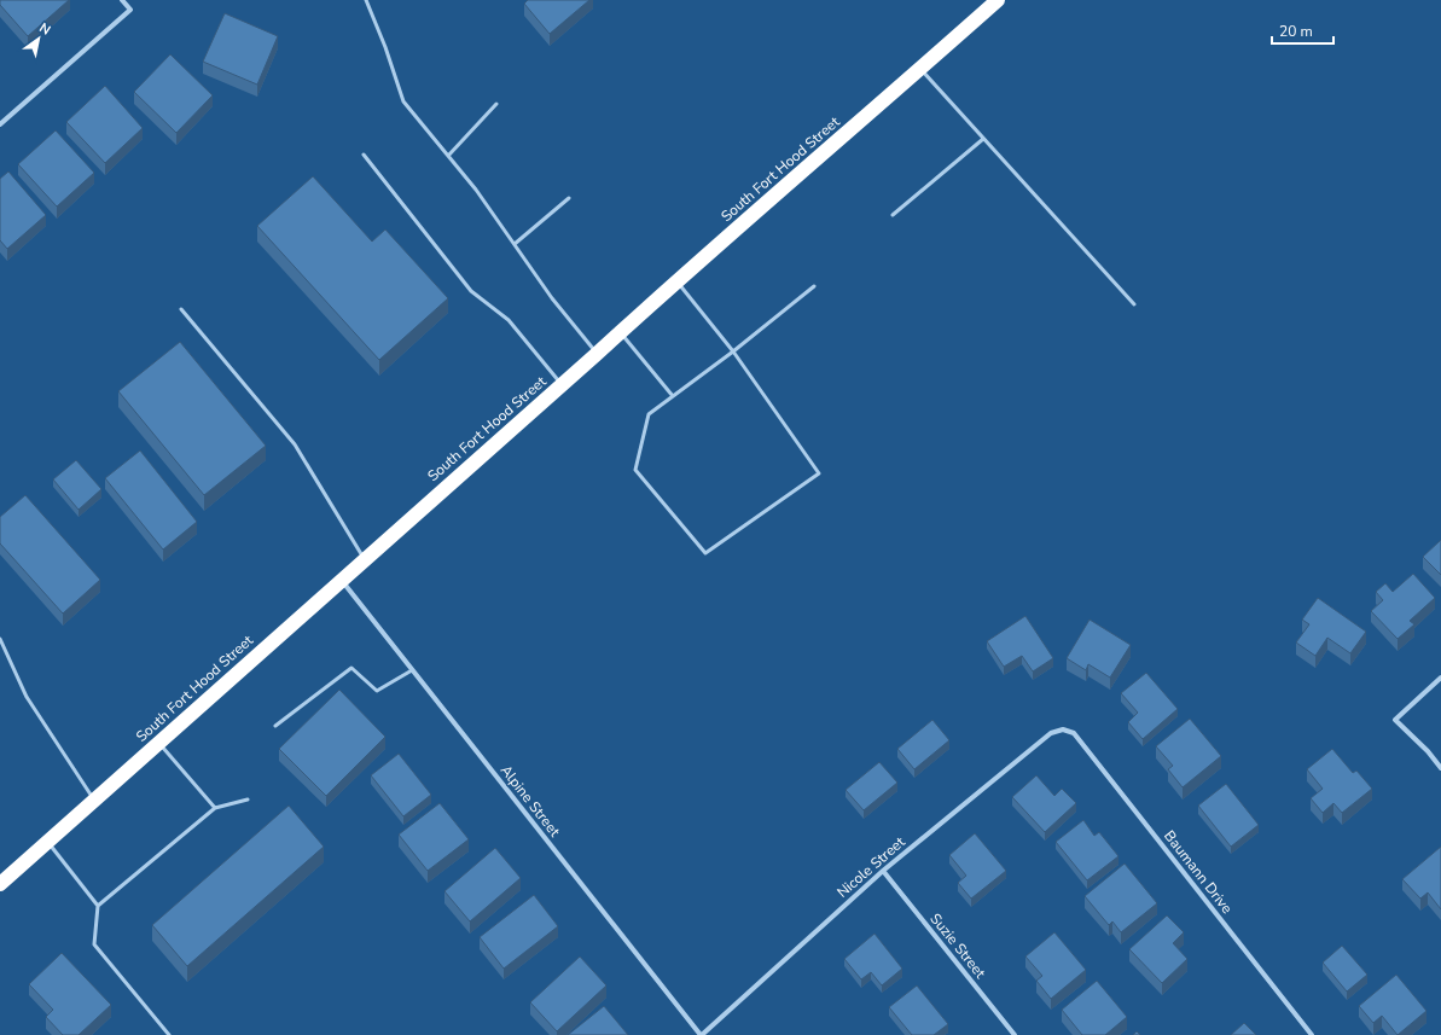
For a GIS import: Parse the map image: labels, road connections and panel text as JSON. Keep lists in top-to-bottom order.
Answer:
{
  "streets": {
    "highway": ["South Fort Hood Street"],
    "street": [
      "Alpine Street",
      "Nicole Street",
      "Baumann Drive",
      "Suzie Street"
    ]
  },
  "crossings": [
    ["South Fort Hood Street", "Alpine Street"],
    ["Alpine Street", "Nicole Street"],
    ["Nicole Street", "Baumann Drive"],
    ["Nicole Street", "Suzie Street"]
  ],
  "scale_bar": "20 m",
  "north": "top right"
}
